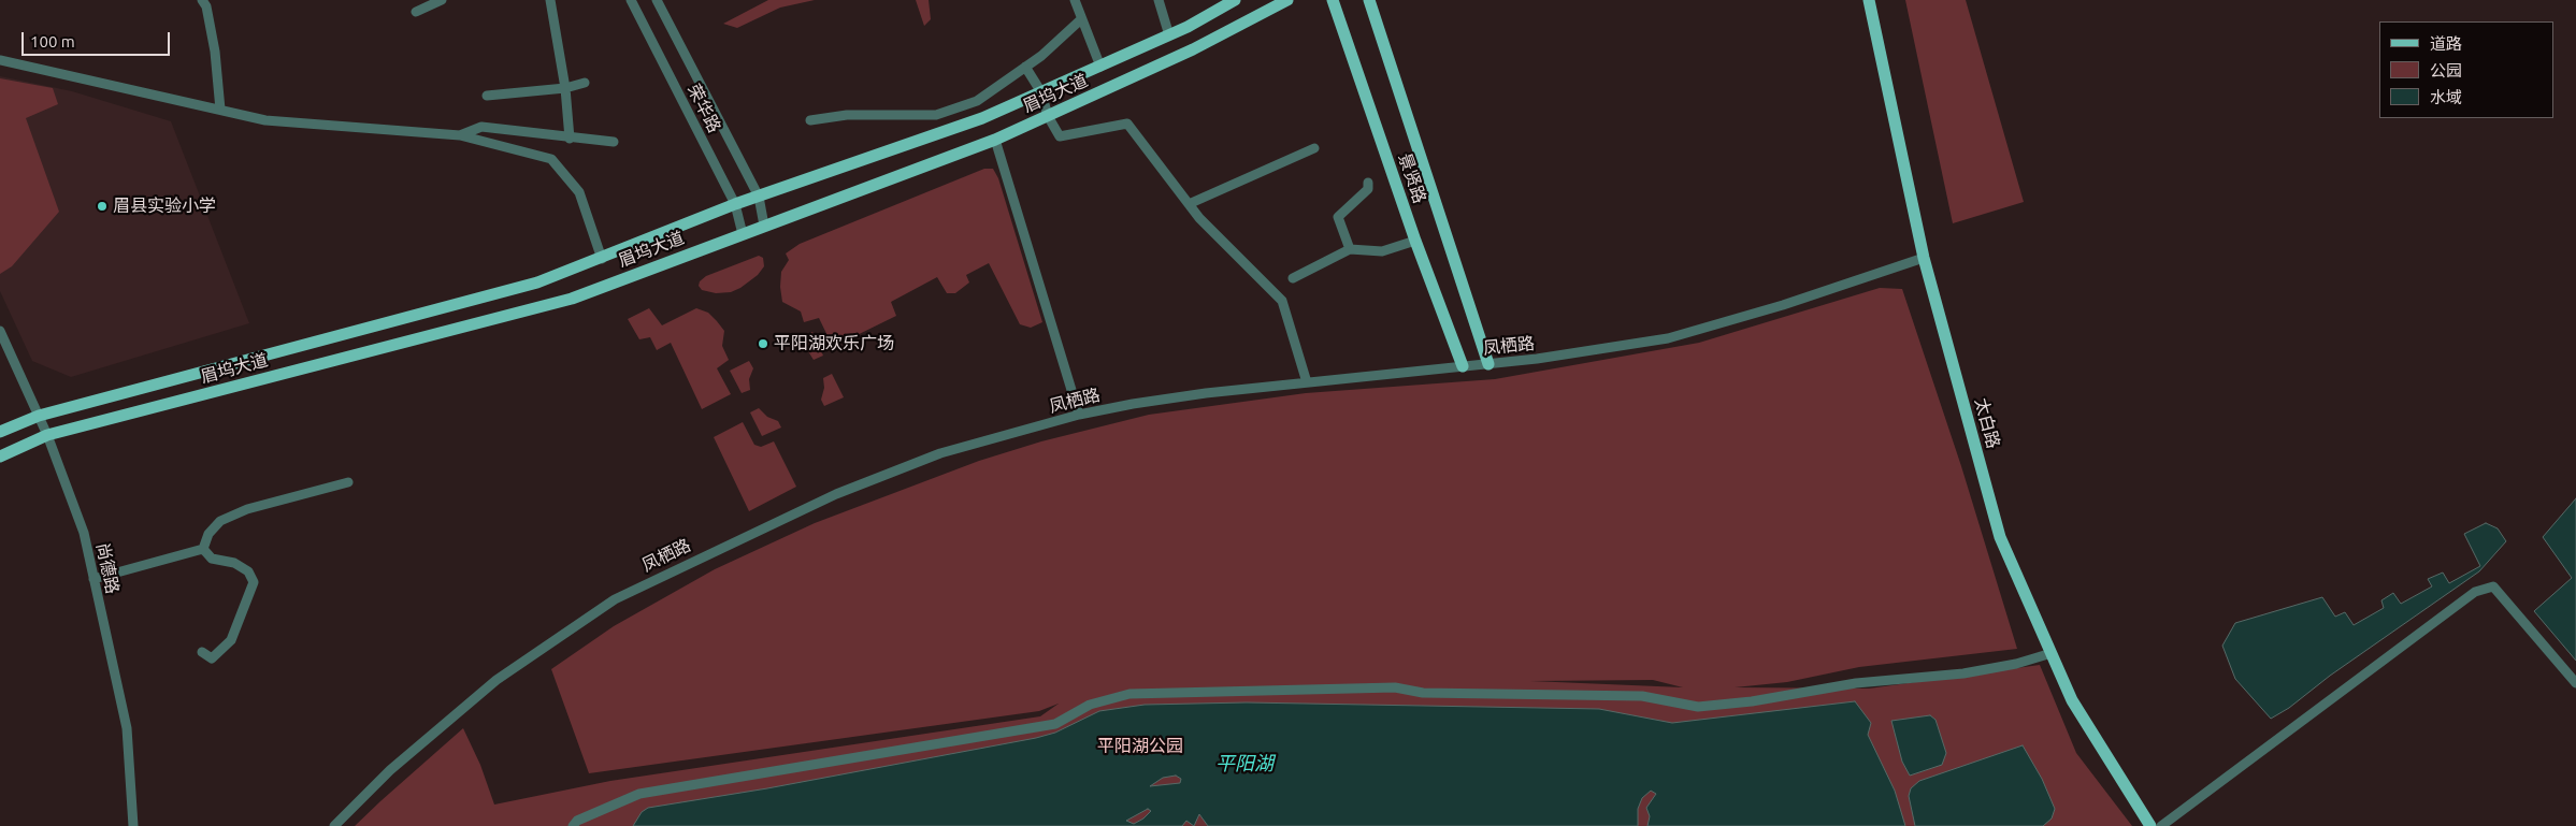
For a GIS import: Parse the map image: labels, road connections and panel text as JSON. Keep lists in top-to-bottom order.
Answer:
{
  "streets": {
    "main road": ["眉坞大道", "景贤路", "太白路"],
    "street": ["荣华路", "凤栖路", "尚德路"]
  },
  "crossings": [
    ["眉坞大道", "荣华路"],
    ["眉坞大道", "尚德路"],
    ["景贤路", "凤栖路"],
    ["凤栖路", "太白路"]
  ],
  "water": ["平阳湖"],
  "parks": ["平阳湖公园"],
  "places": ["眉县实验小学", "平阳湖欢乐广场"],
  "legend": ["道路", "公园", "水域"],
  "scale_bar": "100 m"
}
